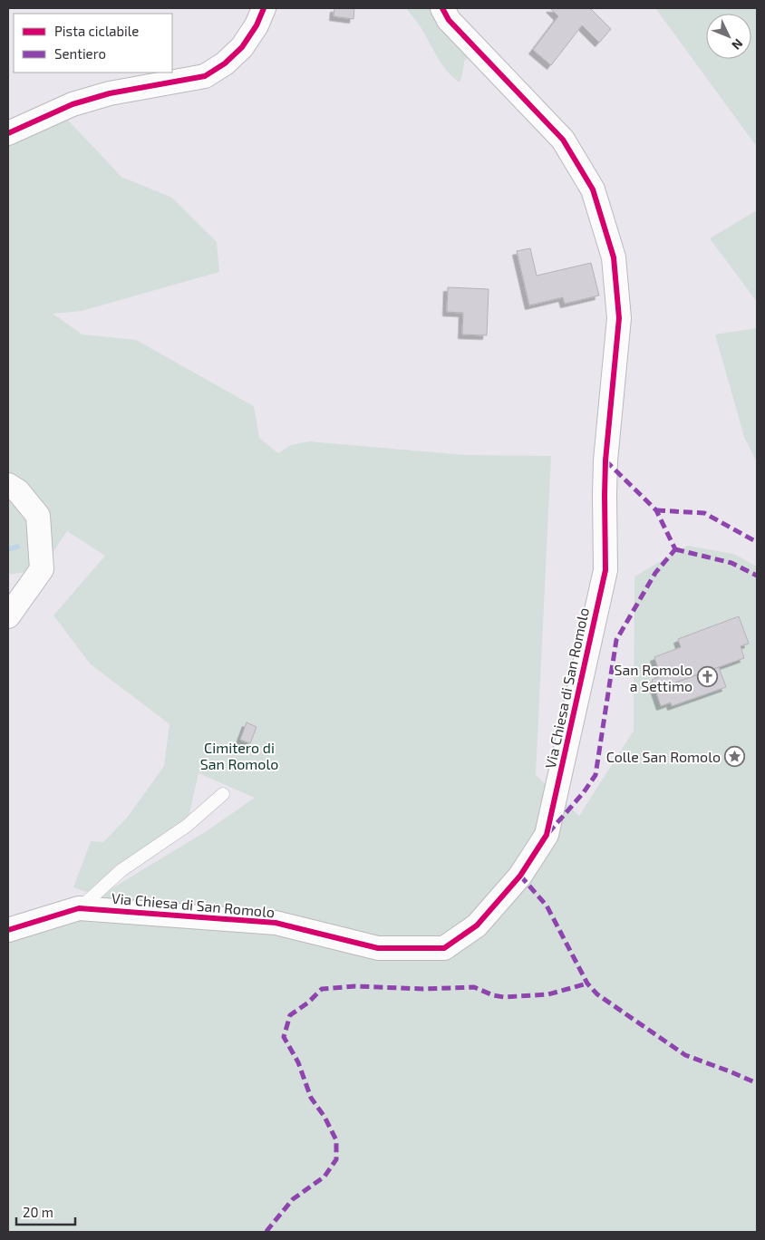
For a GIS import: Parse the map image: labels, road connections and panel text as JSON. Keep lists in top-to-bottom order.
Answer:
{
  "streets": {
    "street": ["Via Chiesa di San Romolo"]
  },
  "parks": ["Cimitero di San Romolo"],
  "places": {
    "church": ["San Romolo a Settimo"],
    "place": ["Colle San Romolo"]
  },
  "legend": ["Pista ciclabile", "Sentiero"],
  "scale_bar": "20 m",
  "north": "bottom right"
}
